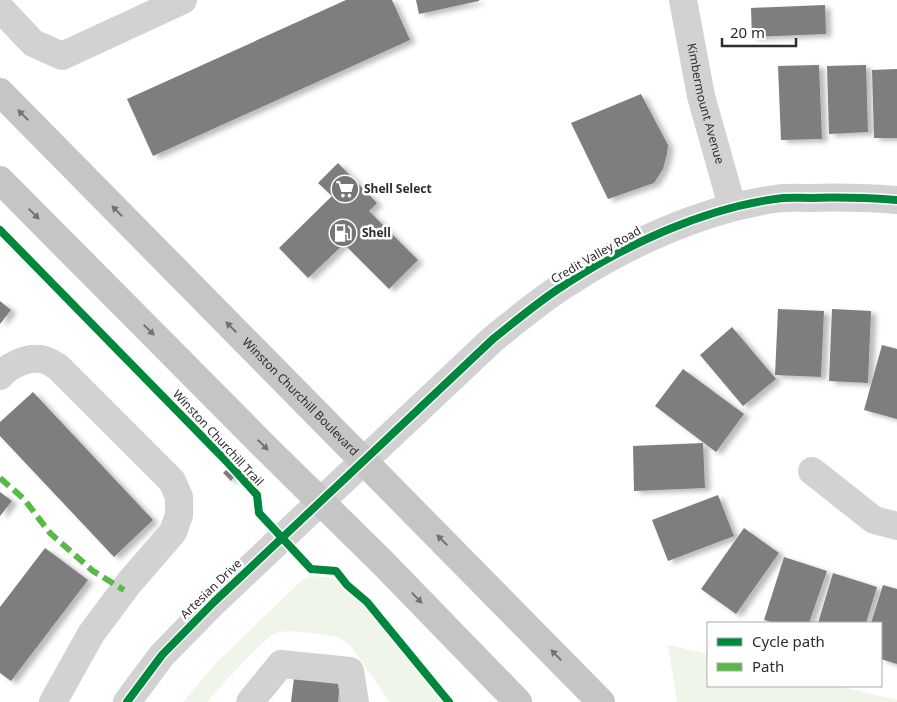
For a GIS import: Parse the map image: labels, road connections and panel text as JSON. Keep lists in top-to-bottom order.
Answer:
{
  "streets": {
    "main road": ["Winston Churchill Boulevard"],
    "street": ["Kimbermount Avenue", "Credit Valley Road", "Artesian Drive"],
    "cycle path": ["Winston Churchill Trail"]
  },
  "crossings": [
    ["Kimbermount Avenue", "Credit Valley Road"],
    ["Credit Valley Road", "Winston Churchill Boulevard"],
    ["Credit Valley Road", "Artesian Drive"]
  ],
  "places": {
    "supermarket": ["Shell Select"],
    "fuel station": ["Shell"]
  },
  "legend": ["Cycle path", "Path"],
  "scale_bar": "20 m"
}
